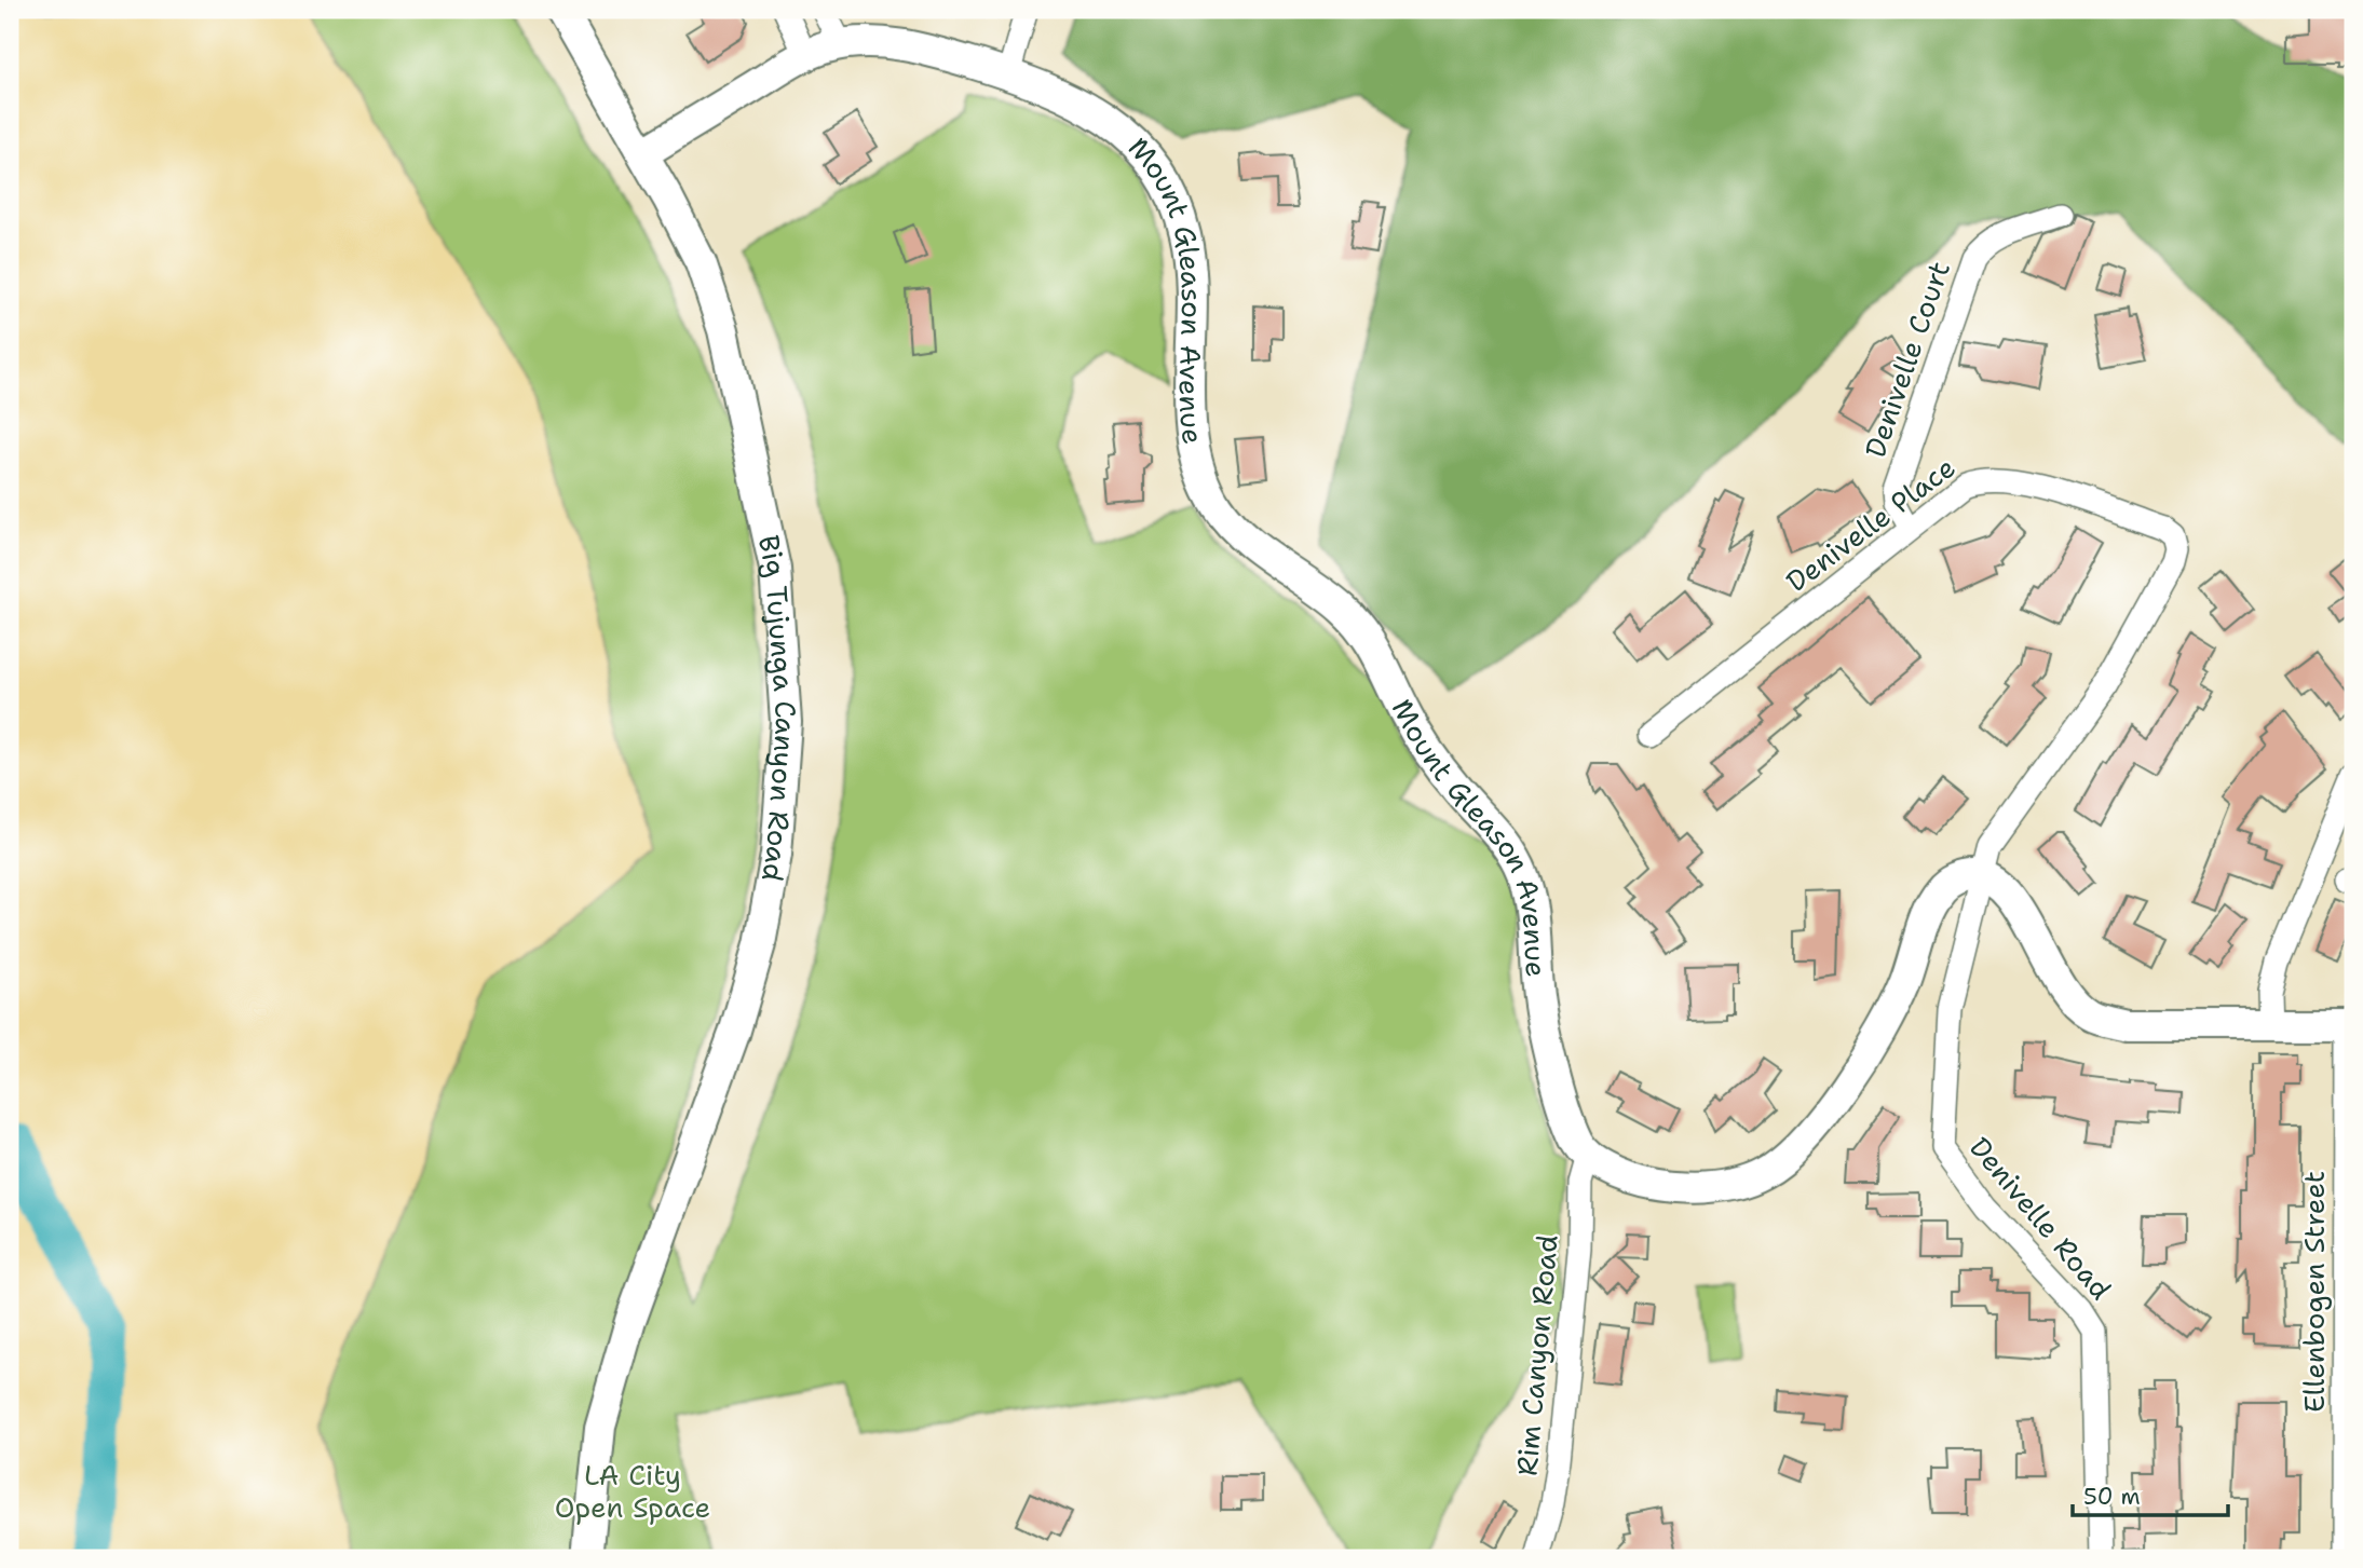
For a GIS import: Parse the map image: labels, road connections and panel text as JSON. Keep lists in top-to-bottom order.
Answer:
{
  "streets": {
    "street": [
      "Mount Gleason Avenue",
      "Denivelle Court",
      "Denivelle Place",
      "Big Tujunga Canyon Road",
      "Denivelle Road",
      "Ellenbogen Street",
      "Rim Canyon Road"
    ]
  },
  "crossings": [
    ["Mount Gleason Avenue", "Big Tujunga Canyon Road"],
    ["Mount Gleason Avenue", "Rim Canyon Road"],
    ["Denivelle Court", "Denivelle Place"],
    ["Denivelle Place", "Denivelle Road"]
  ],
  "parks": ["LA City Open Space"],
  "scale_bar": "50 m"
}
